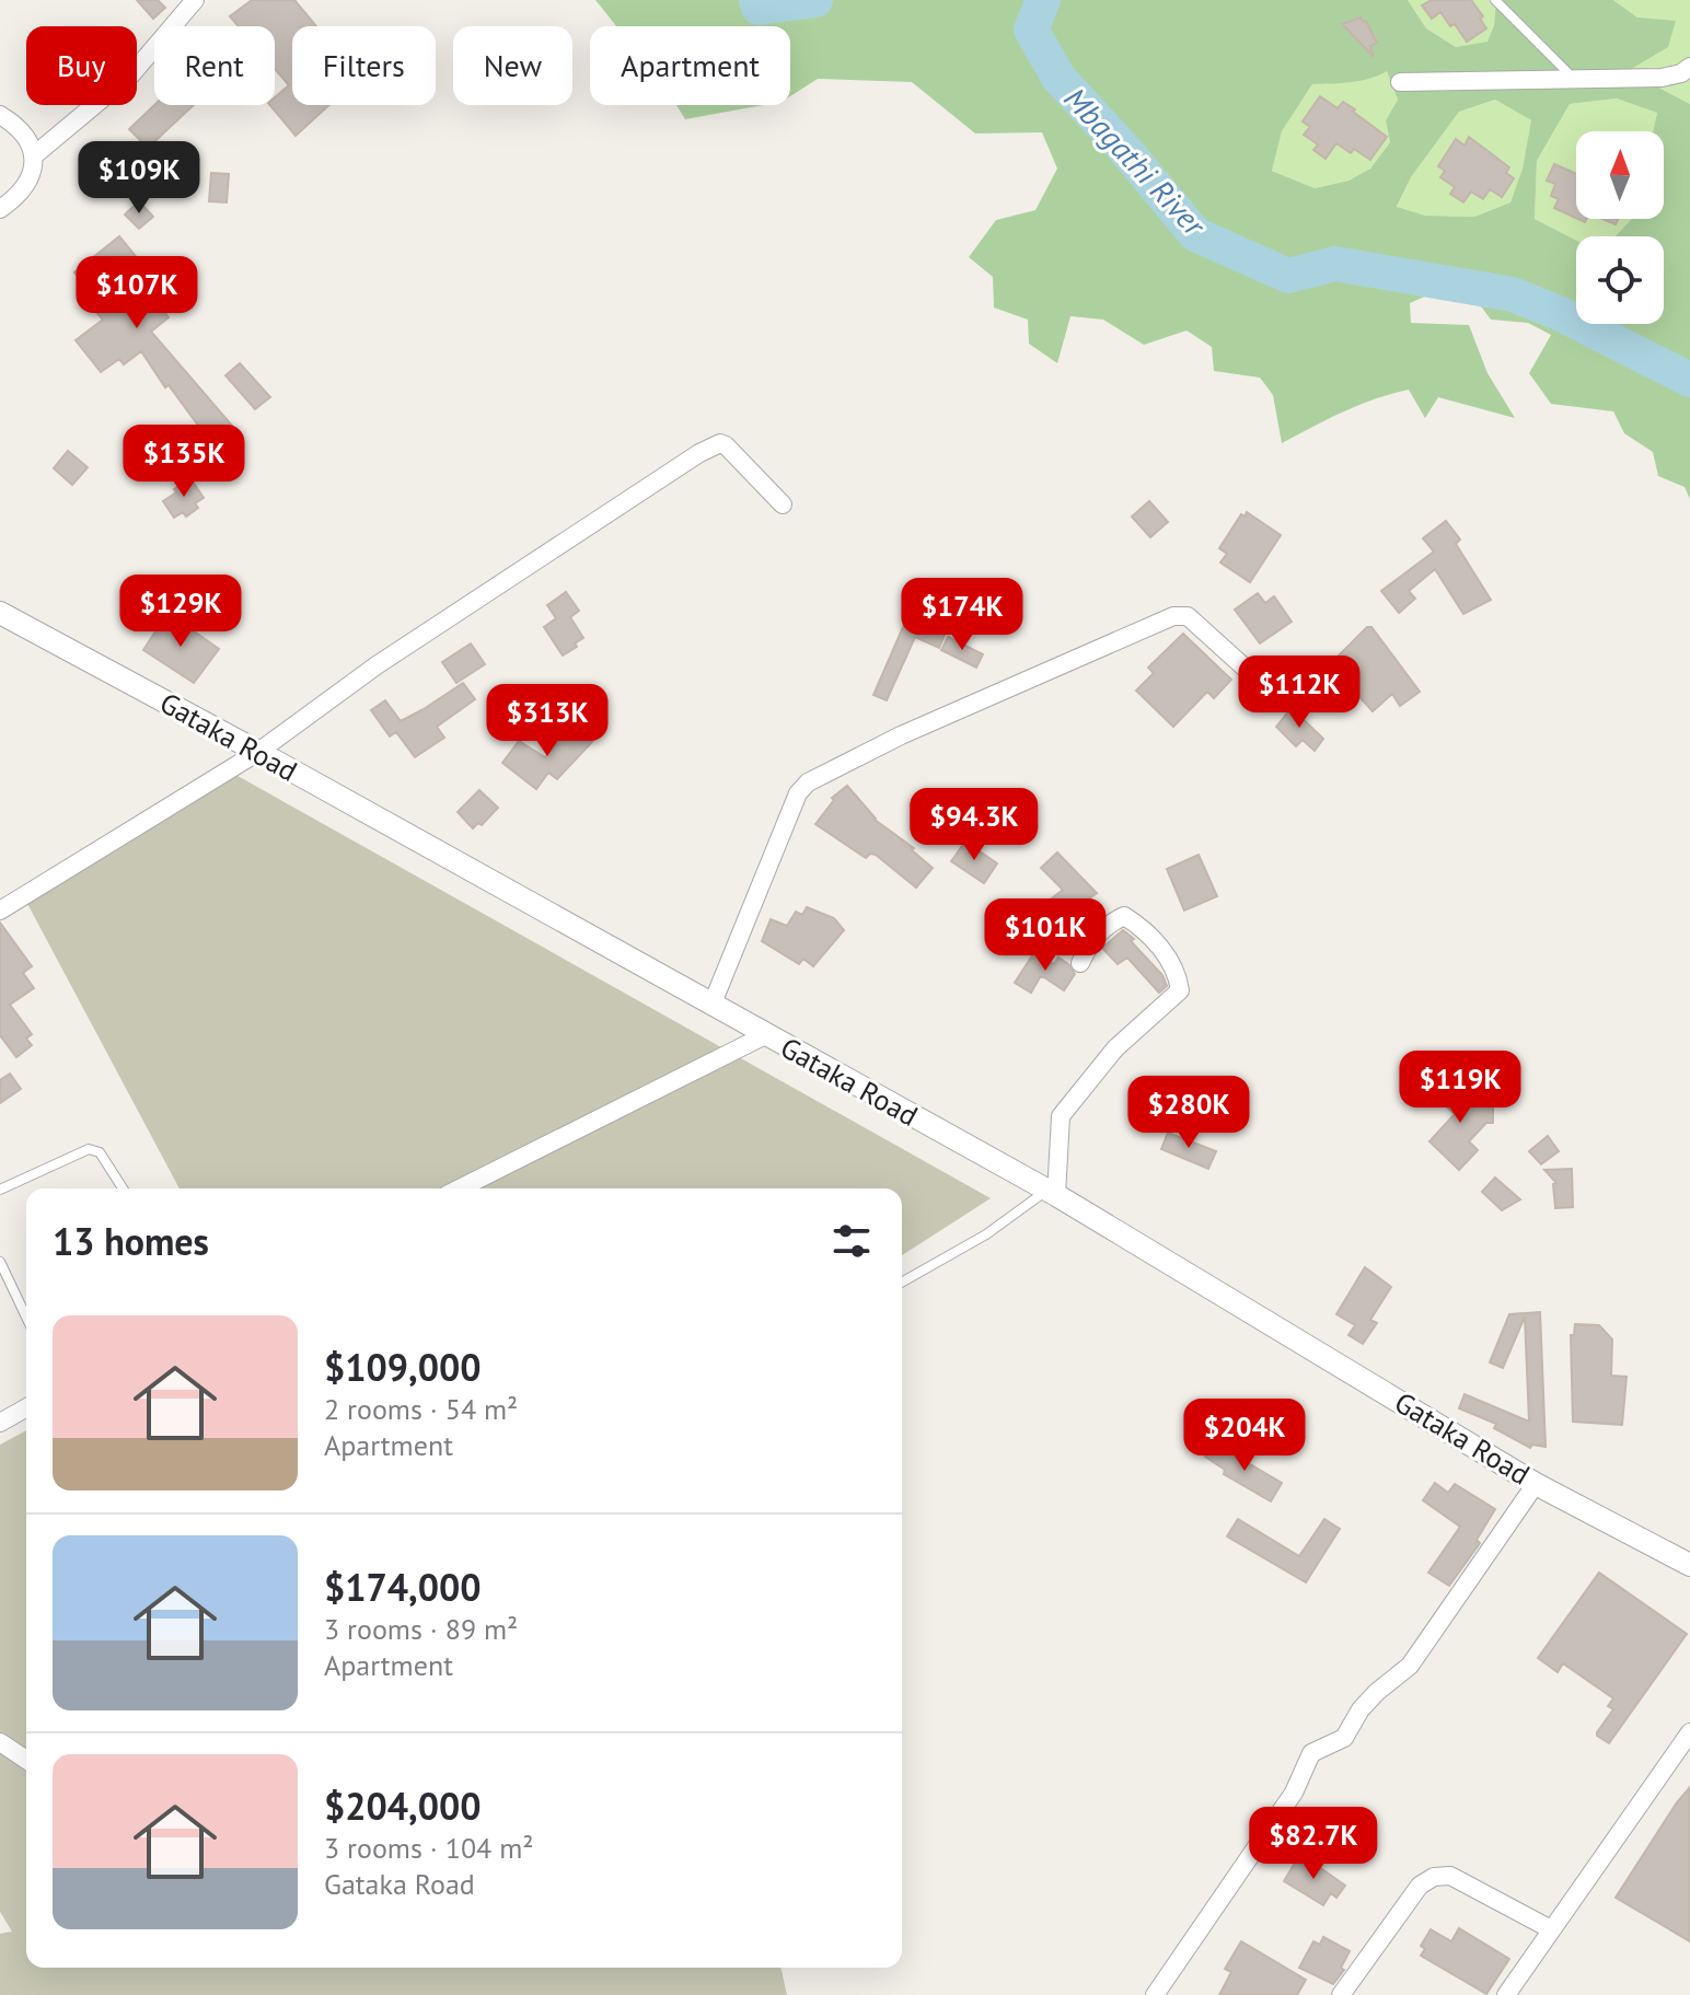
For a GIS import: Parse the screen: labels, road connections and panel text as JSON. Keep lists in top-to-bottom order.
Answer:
{
  "streets": {
    "street": ["Gataka Road"]
  },
  "water": ["Mbagathi River"],
  "north": "top",
  "page": {
    "chip": [
      "Buy",
      "Rent",
      "Filters",
      "New",
      "Apartment"
    ],
    "price": [
      "$109K",
      "$107K",
      "$135K",
      "$129K",
      "$174K",
      "$112K",
      "$313K",
      "$94.3K",
      "$101K",
      "$119K",
      "$280K",
      "$204K",
      "$82.7K"
    ],
    "heading": "13 homes",
    "list": [
      {
        "name": "$109,000",
        "note": "2 rooms · 54 m² · Apartment"
      },
      {
        "name": "$174,000",
        "note": "3 rooms · 89 m² · Apartment"
      },
      {
        "name": "$204,000",
        "note": "3 rooms · 104 m² · Gataka Road"
      }
    ]
  }
}
